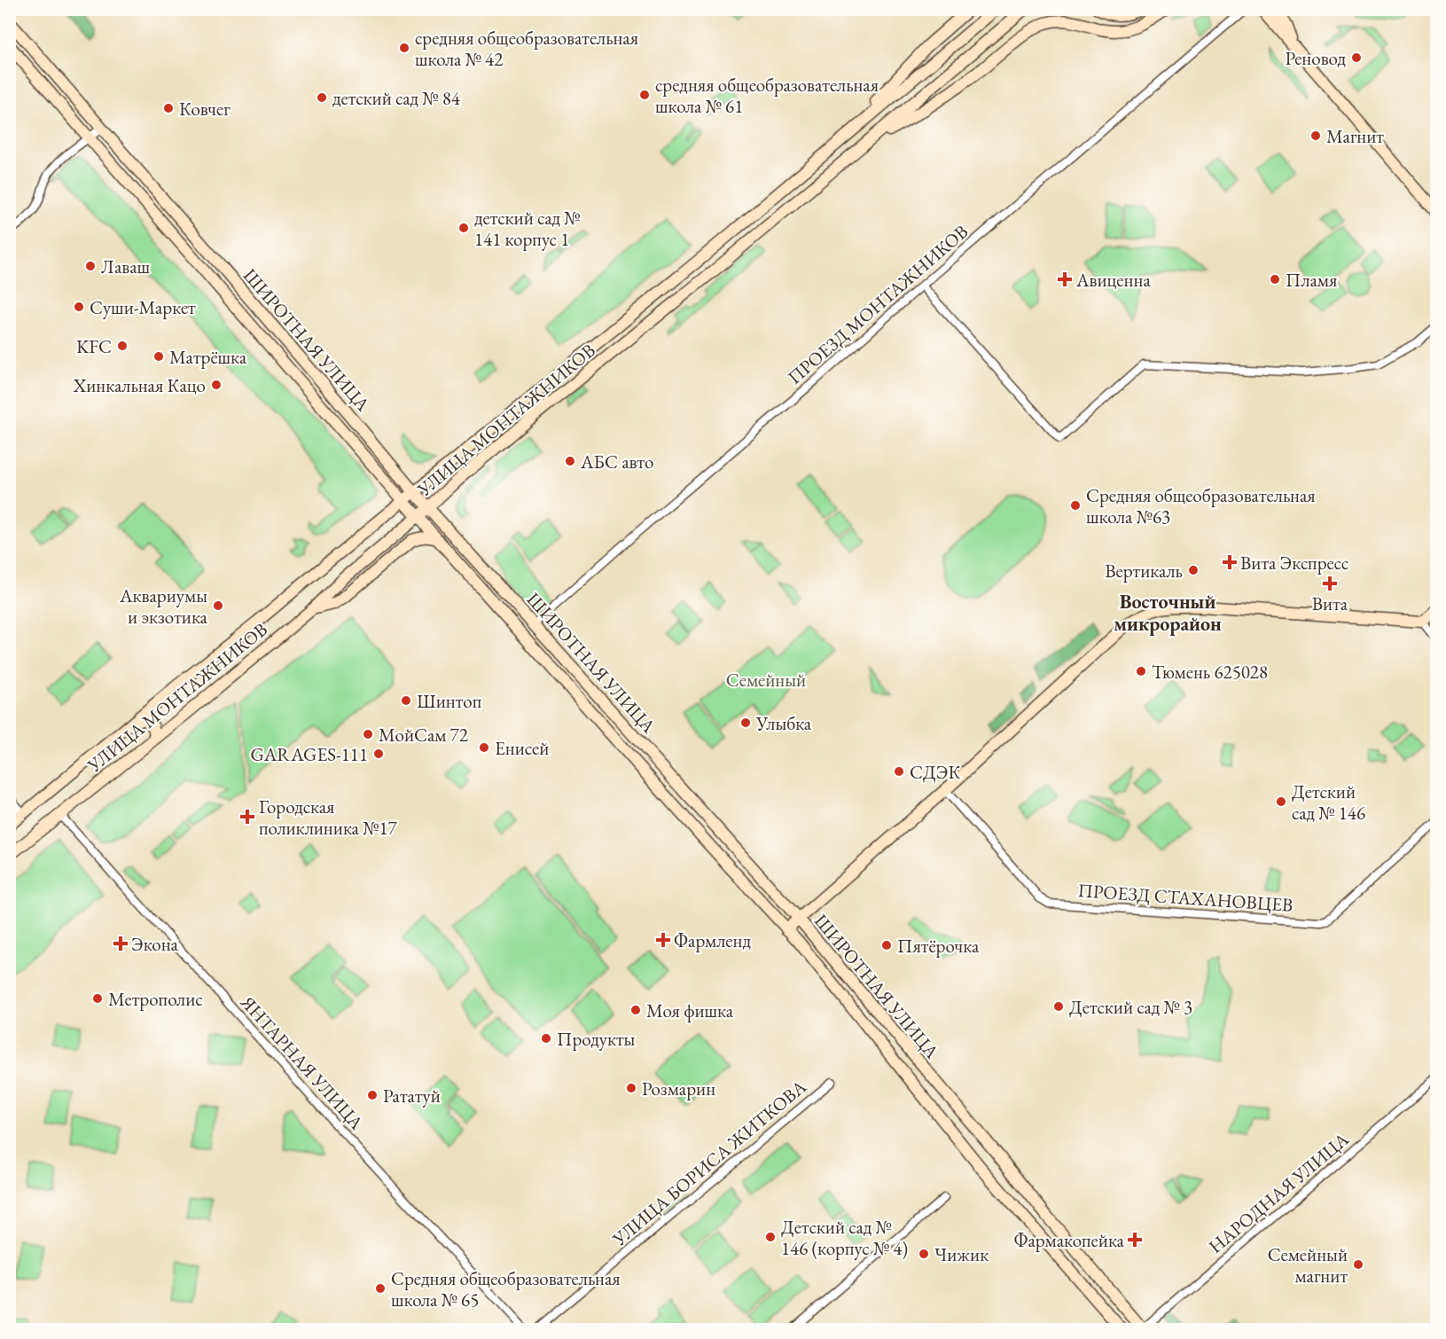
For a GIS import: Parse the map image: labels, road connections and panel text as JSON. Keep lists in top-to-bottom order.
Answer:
{
  "streets": {
    "main road": ["ШИРОТНАЯ УЛИЦА", "УЛИЦА МОНТАЖНИКОВ"],
    "street": [
      "ПРОЕЗД МОНТАЖНИКОВ",
      "ПРОЕЗД СТАХАНОВЦЕВ",
      "ЯНТАРНАЯ УЛИЦА",
      "УЛИЦА БОРИСА ЖИТКОВА",
      "НАРОДНАЯ УЛИЦА"
    ]
  },
  "crossings": [
    ["ПРОЕЗД МОНТАЖНИКОВ", "ШИРОТНАЯ УЛИЦА"],
    ["ШИРОТНАЯ УЛИЦА", "УЛИЦА МОНТАЖНИКОВ"],
    ["ШИРОТНАЯ УЛИЦА", "НАРОДНАЯ УЛИЦА"],
    ["УЛИЦА МОНТАЖНИКОВ", "ЯНТАРНАЯ УЛИЦА"]
  ],
  "districts": ["Восточный микрорайон"],
  "parks": ["Семейный"],
  "places": {
    "other": [
      "средняя общеобразовательная школа № 42",
      "Реновод",
      "средняя общеобразовательная школа № 61",
      "детский сад № 84",
      "Ковчег",
      "Магнит",
      "детский сад № 141 корпус 1",
      "Лаваш",
      "Пламя",
      "Суши-Маркет",
      "KFC",
      "Матрёшка",
      "Хинкальная Кацо",
      "АБС авто",
      "Средняя общеобразовательная школа №63",
      "Вертикаль",
      "Аквариумы и экзотика",
      "Тюмень 625028",
      "Шинтоп",
      "Улыбка",
      "МойСам 72",
      "Енисей",
      "GARAGES-111",
      "СДЭК",
      "Детский сад № 146",
      "Пятёрочка",
      "Метрополис",
      "Детский сад № 3",
      "Моя фишка",
      "Продукты",
      "Розмарин",
      "Рататуй",
      "Детский сад № 146 (корпус № 4)",
      "Чижик",
      "Семейный магнит",
      "Средняя общеобразовательная школа № 65"
    ],
    "health": [
      "Авиценна",
      "Вита Экспресс",
      "Вита",
      "Городская поликлиника №17",
      "Фармленд",
      "Экона",
      "Фармакопейка"
    ]
  }
}
